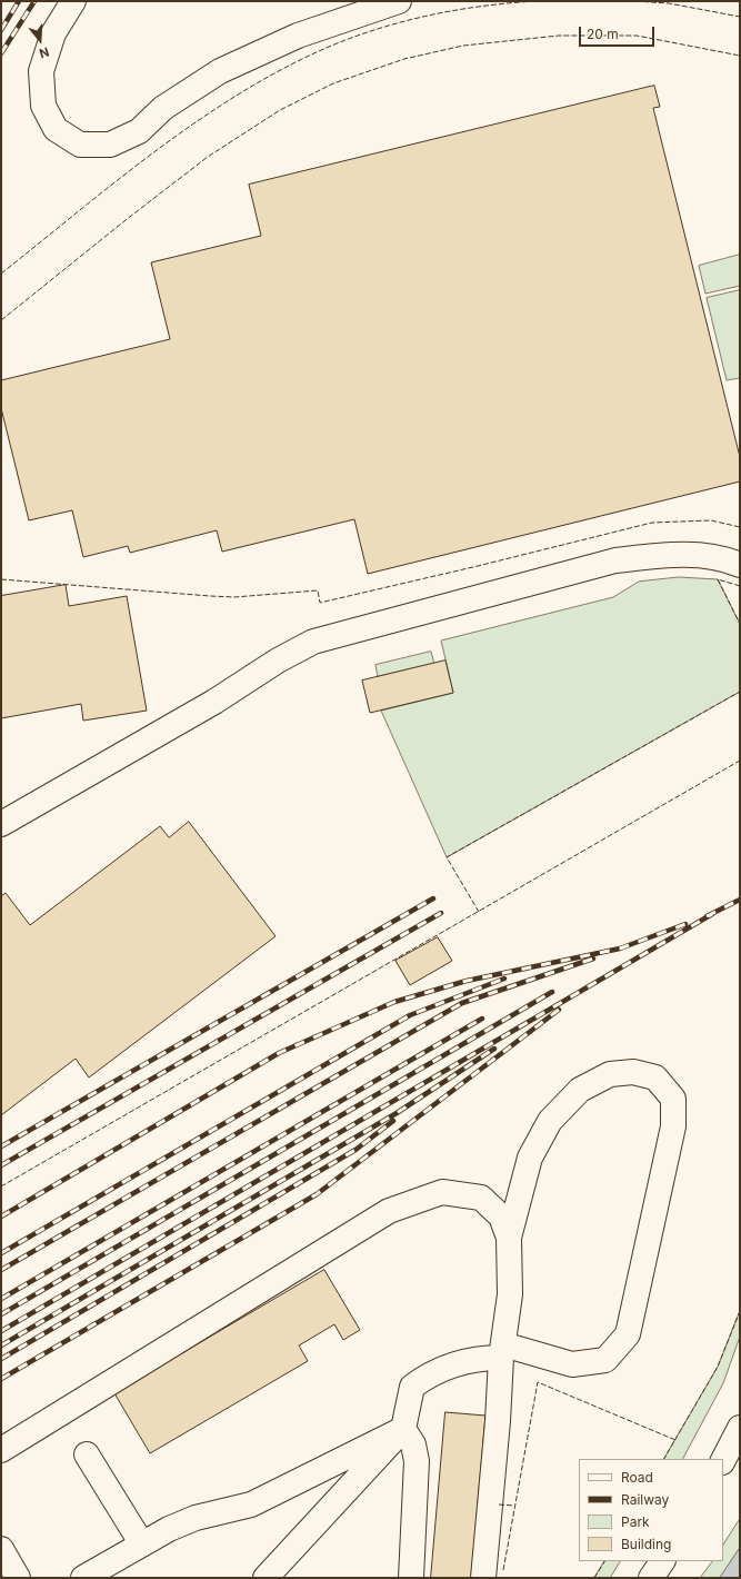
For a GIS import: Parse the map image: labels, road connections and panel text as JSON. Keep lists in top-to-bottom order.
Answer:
{
  "legend": [
    "Road",
    "Railway",
    "Park",
    "Building"
  ],
  "scale_bar": "20 m",
  "north": "bottom"
}
